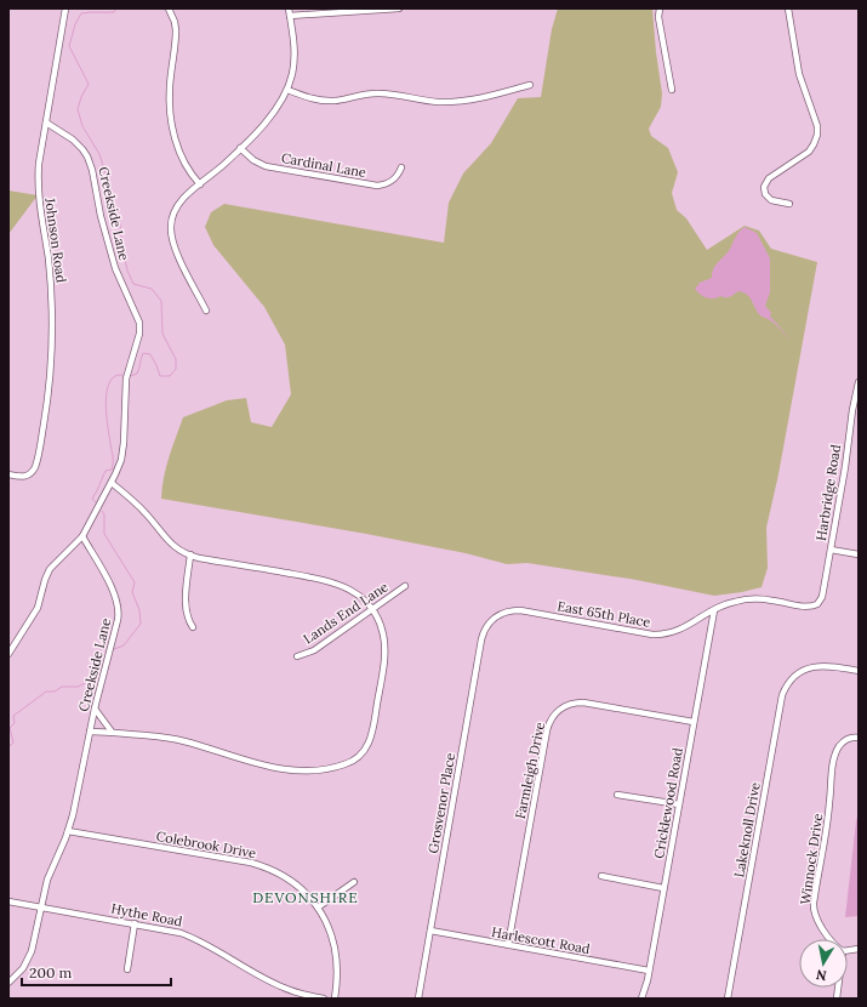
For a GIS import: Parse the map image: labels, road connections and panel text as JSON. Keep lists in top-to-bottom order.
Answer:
{
  "streets": {
    "street": [
      "Cardinal Lane",
      "Creekside Lane",
      "Johnson Road",
      "Harbridge Road",
      "Lands End Lane",
      "East 65th Place",
      "Farmleigh Drive",
      "Grosvenor Place",
      "Cricklewood Road",
      "Lakeknoll Drive",
      "Colebrook Drive",
      "Winnock Drive",
      "Hythe Road",
      "Harlescott Road"
    ]
  },
  "crossings": [
    ["Creekside Lane", "Johnson Road"],
    ["Creekside Lane", "Colebrook Drive"],
    ["Creekside Lane", "Hythe Road"],
    ["Harbridge Road", "East 65th Place"],
    ["East 65th Place", "Grosvenor Place"],
    ["East 65th Place", "Cricklewood Road"],
    ["Farmleigh Drive", "Cricklewood Road"],
    ["Farmleigh Drive", "Harlescott Road"],
    ["Grosvenor Place", "Harlescott Road"],
    ["Cricklewood Road", "Harlescott Road"]
  ],
  "districts": ["DEVONSHIRE"],
  "scale_bar": "200 m",
  "north": "bottom"
}
